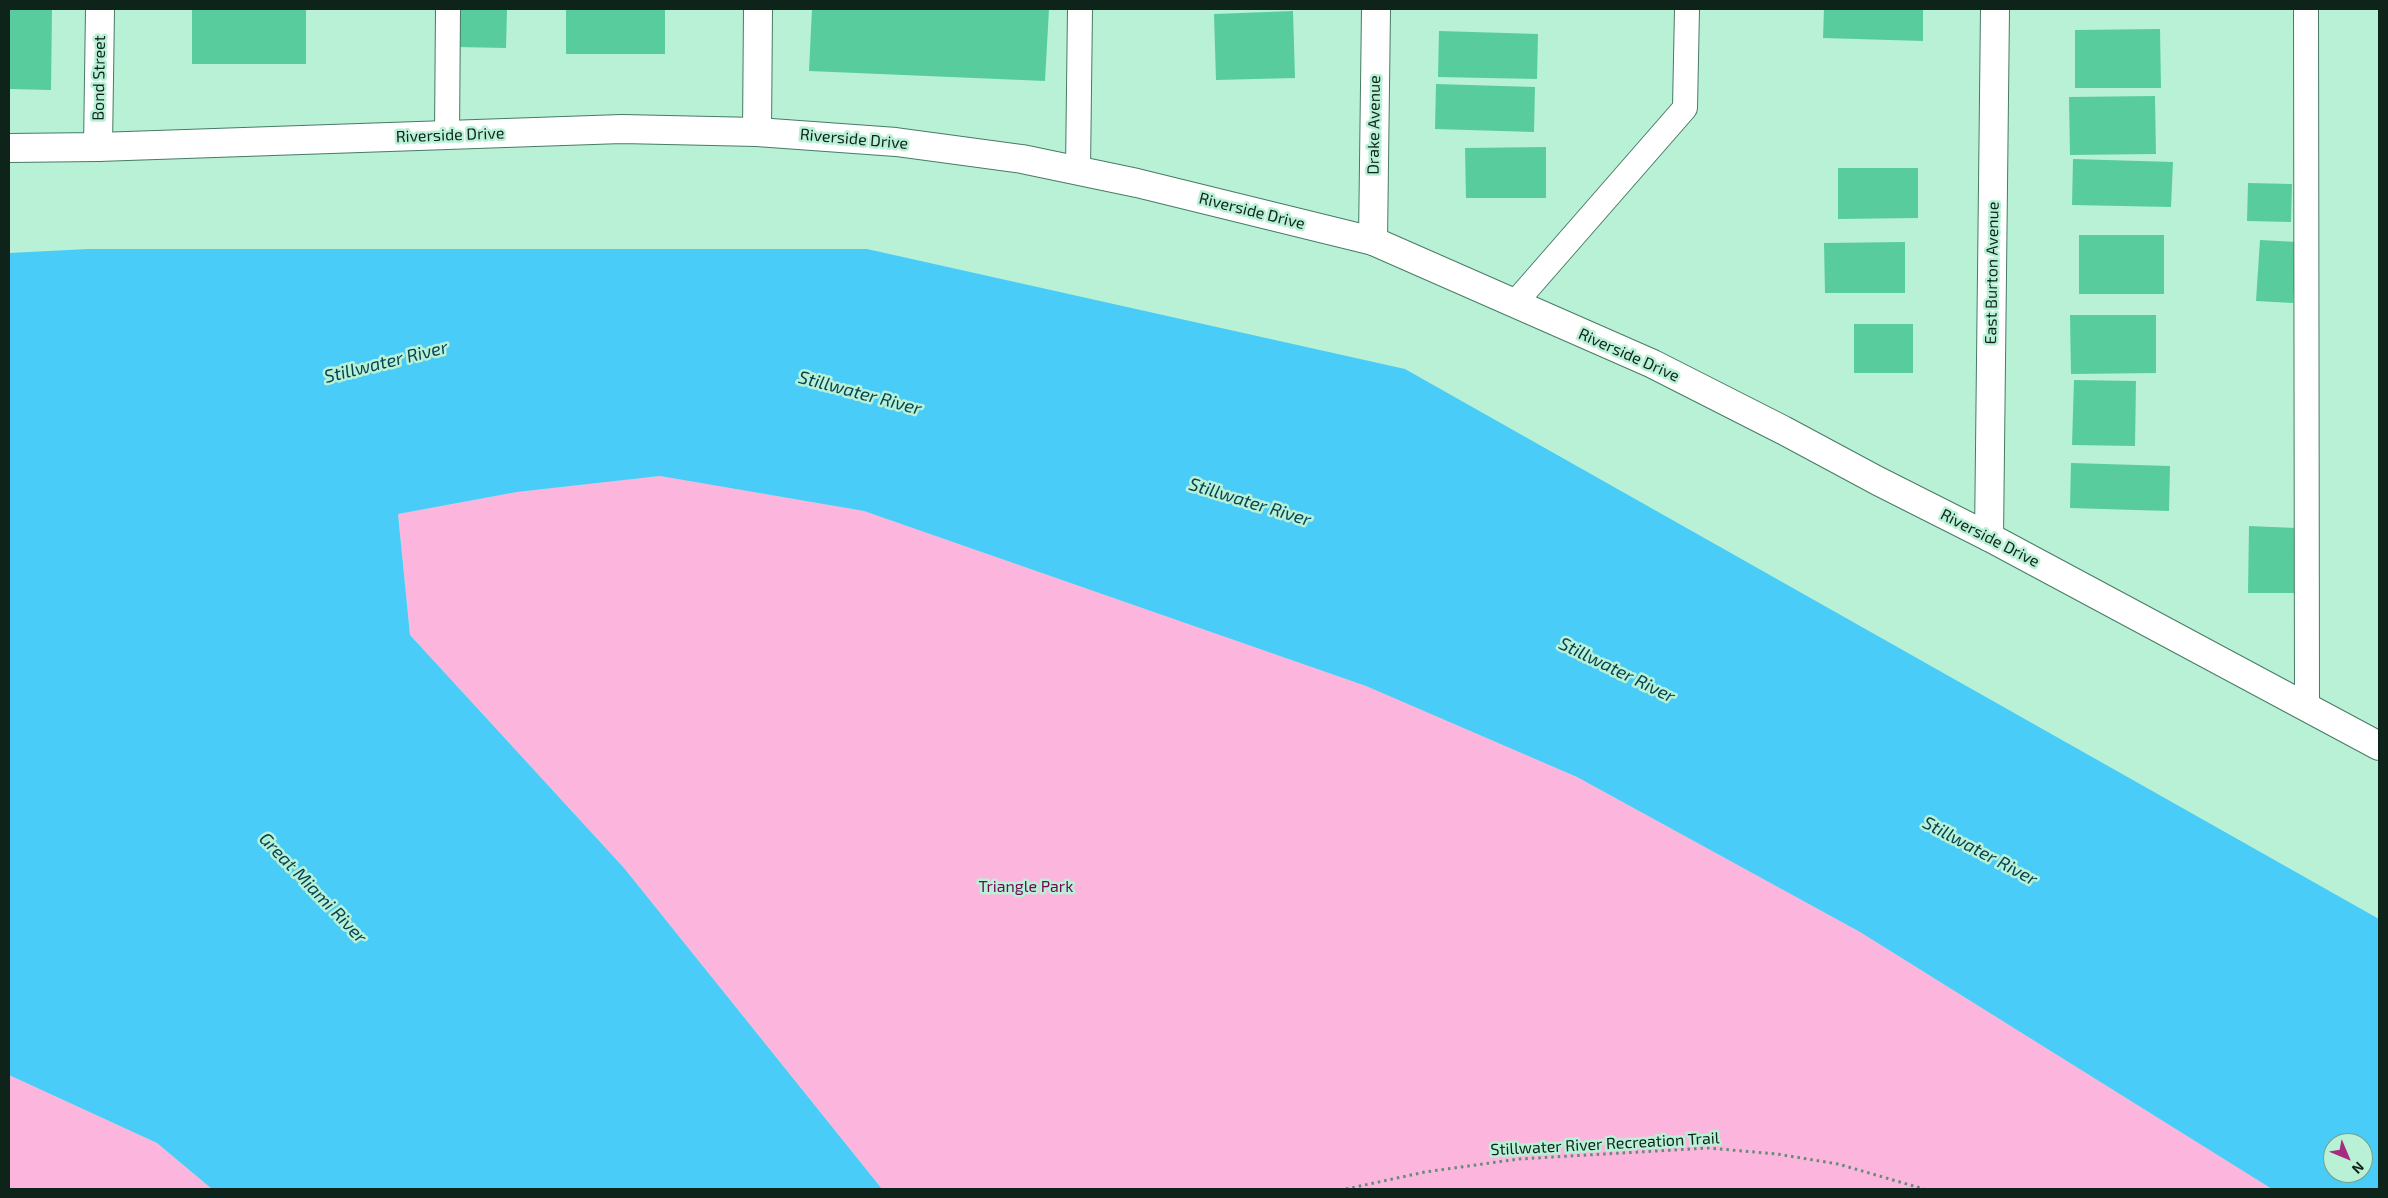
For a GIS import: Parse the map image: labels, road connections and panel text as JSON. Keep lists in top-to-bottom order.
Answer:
{
  "streets": {
    "main road": [
      "Bond Street",
      "Drake Avenue",
      "Riverside Drive",
      "East Burton Avenue"
    ],
    "path": ["Stillwater River Recreation Trail"]
  },
  "crossings": [
    ["Bond Street", "Riverside Drive"],
    ["Drake Avenue", "Riverside Drive"],
    ["Riverside Drive", "East Burton Avenue"]
  ],
  "water": ["Stillwater River", "Great Miami River"],
  "parks": ["Triangle Park"],
  "north": "bottom right"
}
